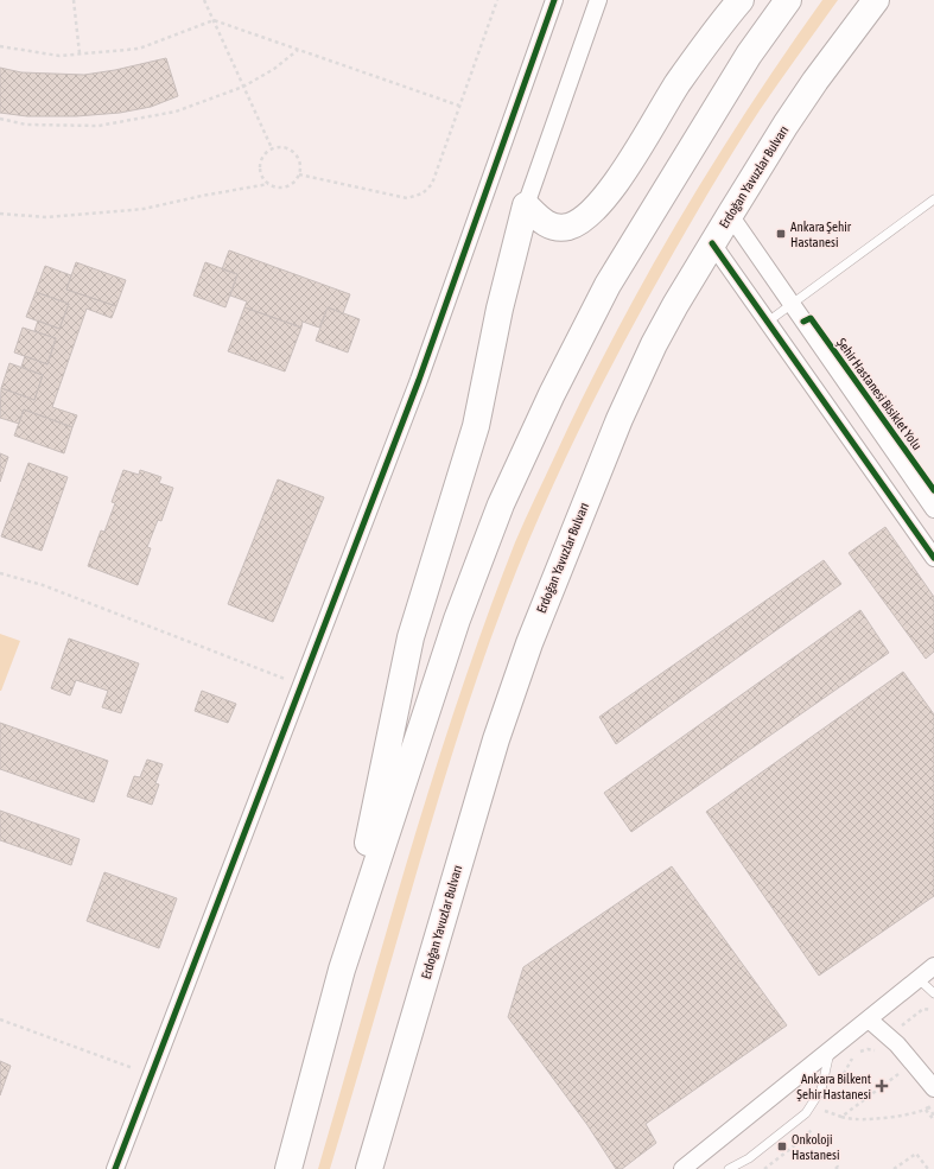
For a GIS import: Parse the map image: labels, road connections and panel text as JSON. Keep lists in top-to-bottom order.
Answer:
{
  "streets": {
    "main road": ["Erdoğan Yavuzlar Bulvarı"],
    "cycle path": ["Şehir Hastanesi Bisiklet Yolu"]
  },
  "places": {
    "transit": ["Ankara Şehir Hastanesi", "Onkoloji Hastanesi"],
    "health": ["Ankara Bilkent Şehir Hastanesi"]
  }
}
